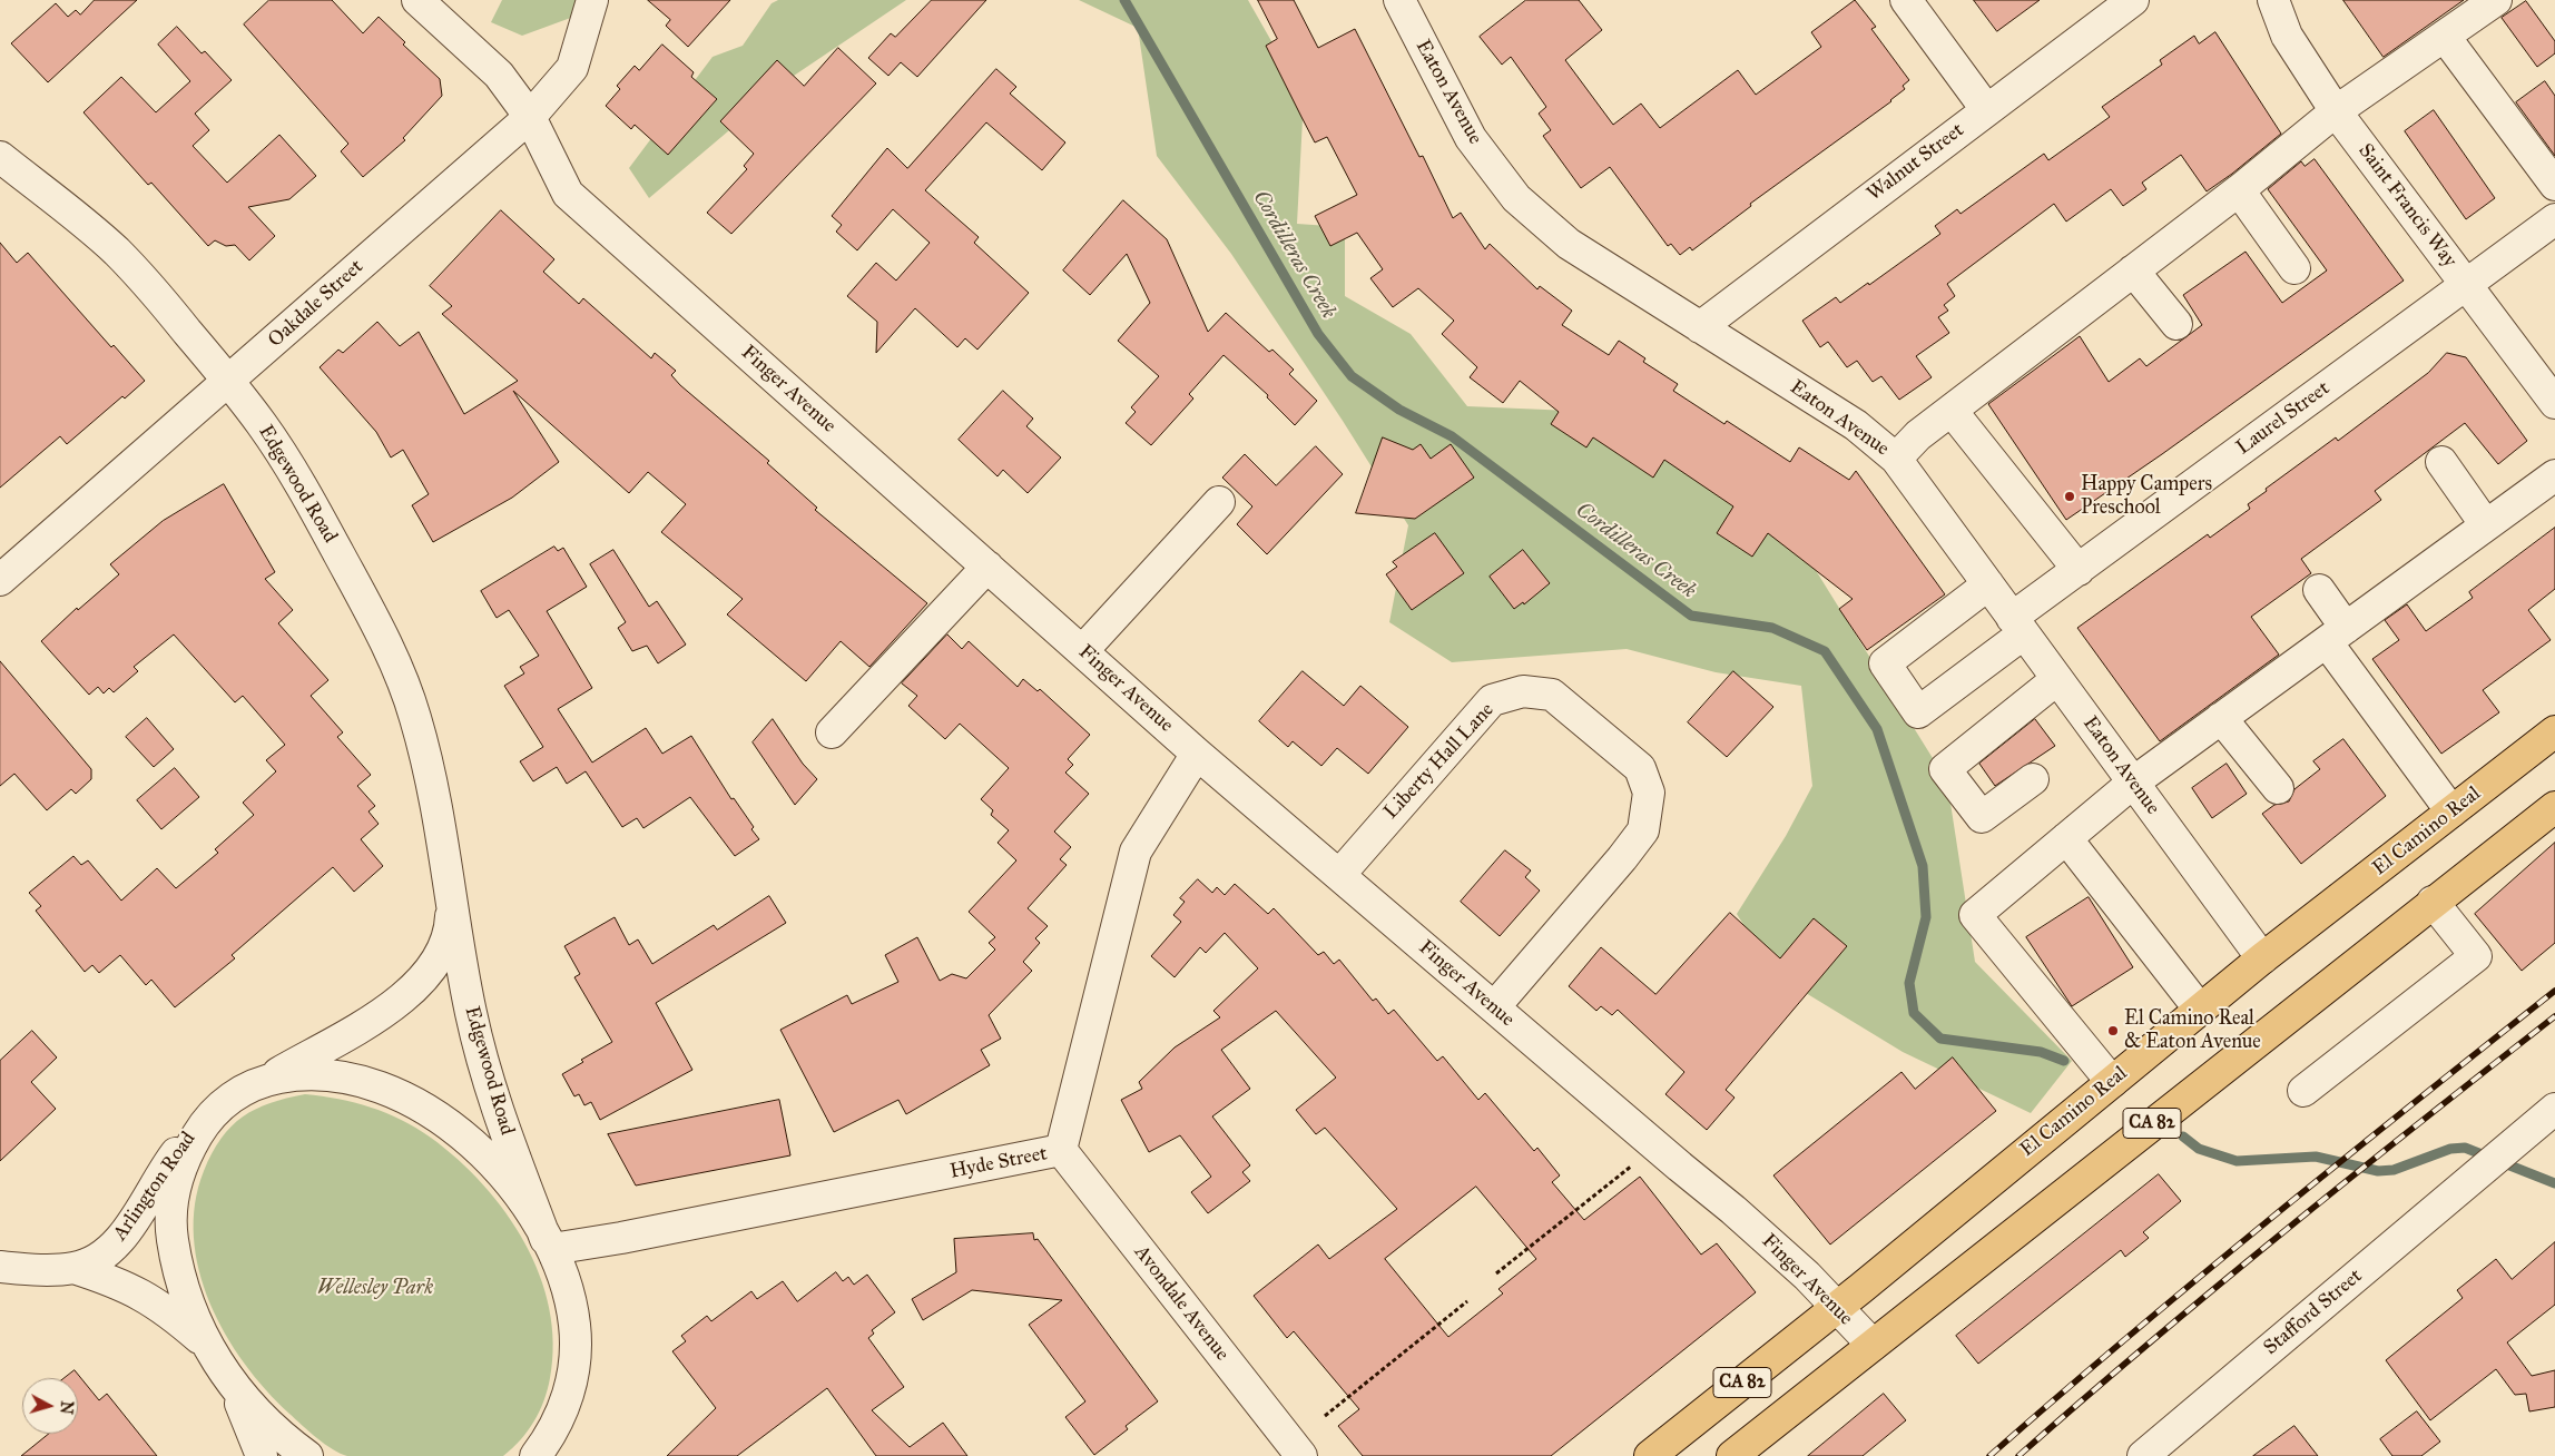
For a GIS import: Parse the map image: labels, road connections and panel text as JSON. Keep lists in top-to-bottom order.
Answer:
{
  "streets": {
    "main road": ["El Camino Real", "CA 82"],
    "street": [
      "Eaton Avenue",
      "Walnut Street",
      "Saint Francis Way",
      "Oakdale Street",
      "Finger Avenue",
      "Laurel Street",
      "Edgewood Road",
      "Liberty Hall Lane",
      "Hyde Street",
      "Arlington Road",
      "Avondale Avenue",
      "Stafford Street"
    ]
  },
  "crossings": [
    ["Eaton Avenue", "Walnut Street"],
    ["Eaton Avenue", "Laurel Street"],
    ["Eaton Avenue", "El Camino Real"],
    ["Saint Francis Way", "Laurel Street"],
    ["Oakdale Street", "Finger Avenue"],
    ["Oakdale Street", "Edgewood Road"],
    ["Finger Avenue", "Liberty Hall Lane"],
    ["Finger Avenue", "El Camino Real"],
    ["Finger Avenue", "CA 82"],
    ["Finger Avenue", "Hyde Street"],
    ["Edgewood Road", "Hyde Street"],
    ["Hyde Street", "Avondale Avenue"]
  ],
  "water": ["Cordilleras Creek"],
  "parks": ["Wellesley Park"],
  "places": ["Happy Campers Preschool", "El Camino Real & Eaton Avenue"],
  "north": "right"
}
